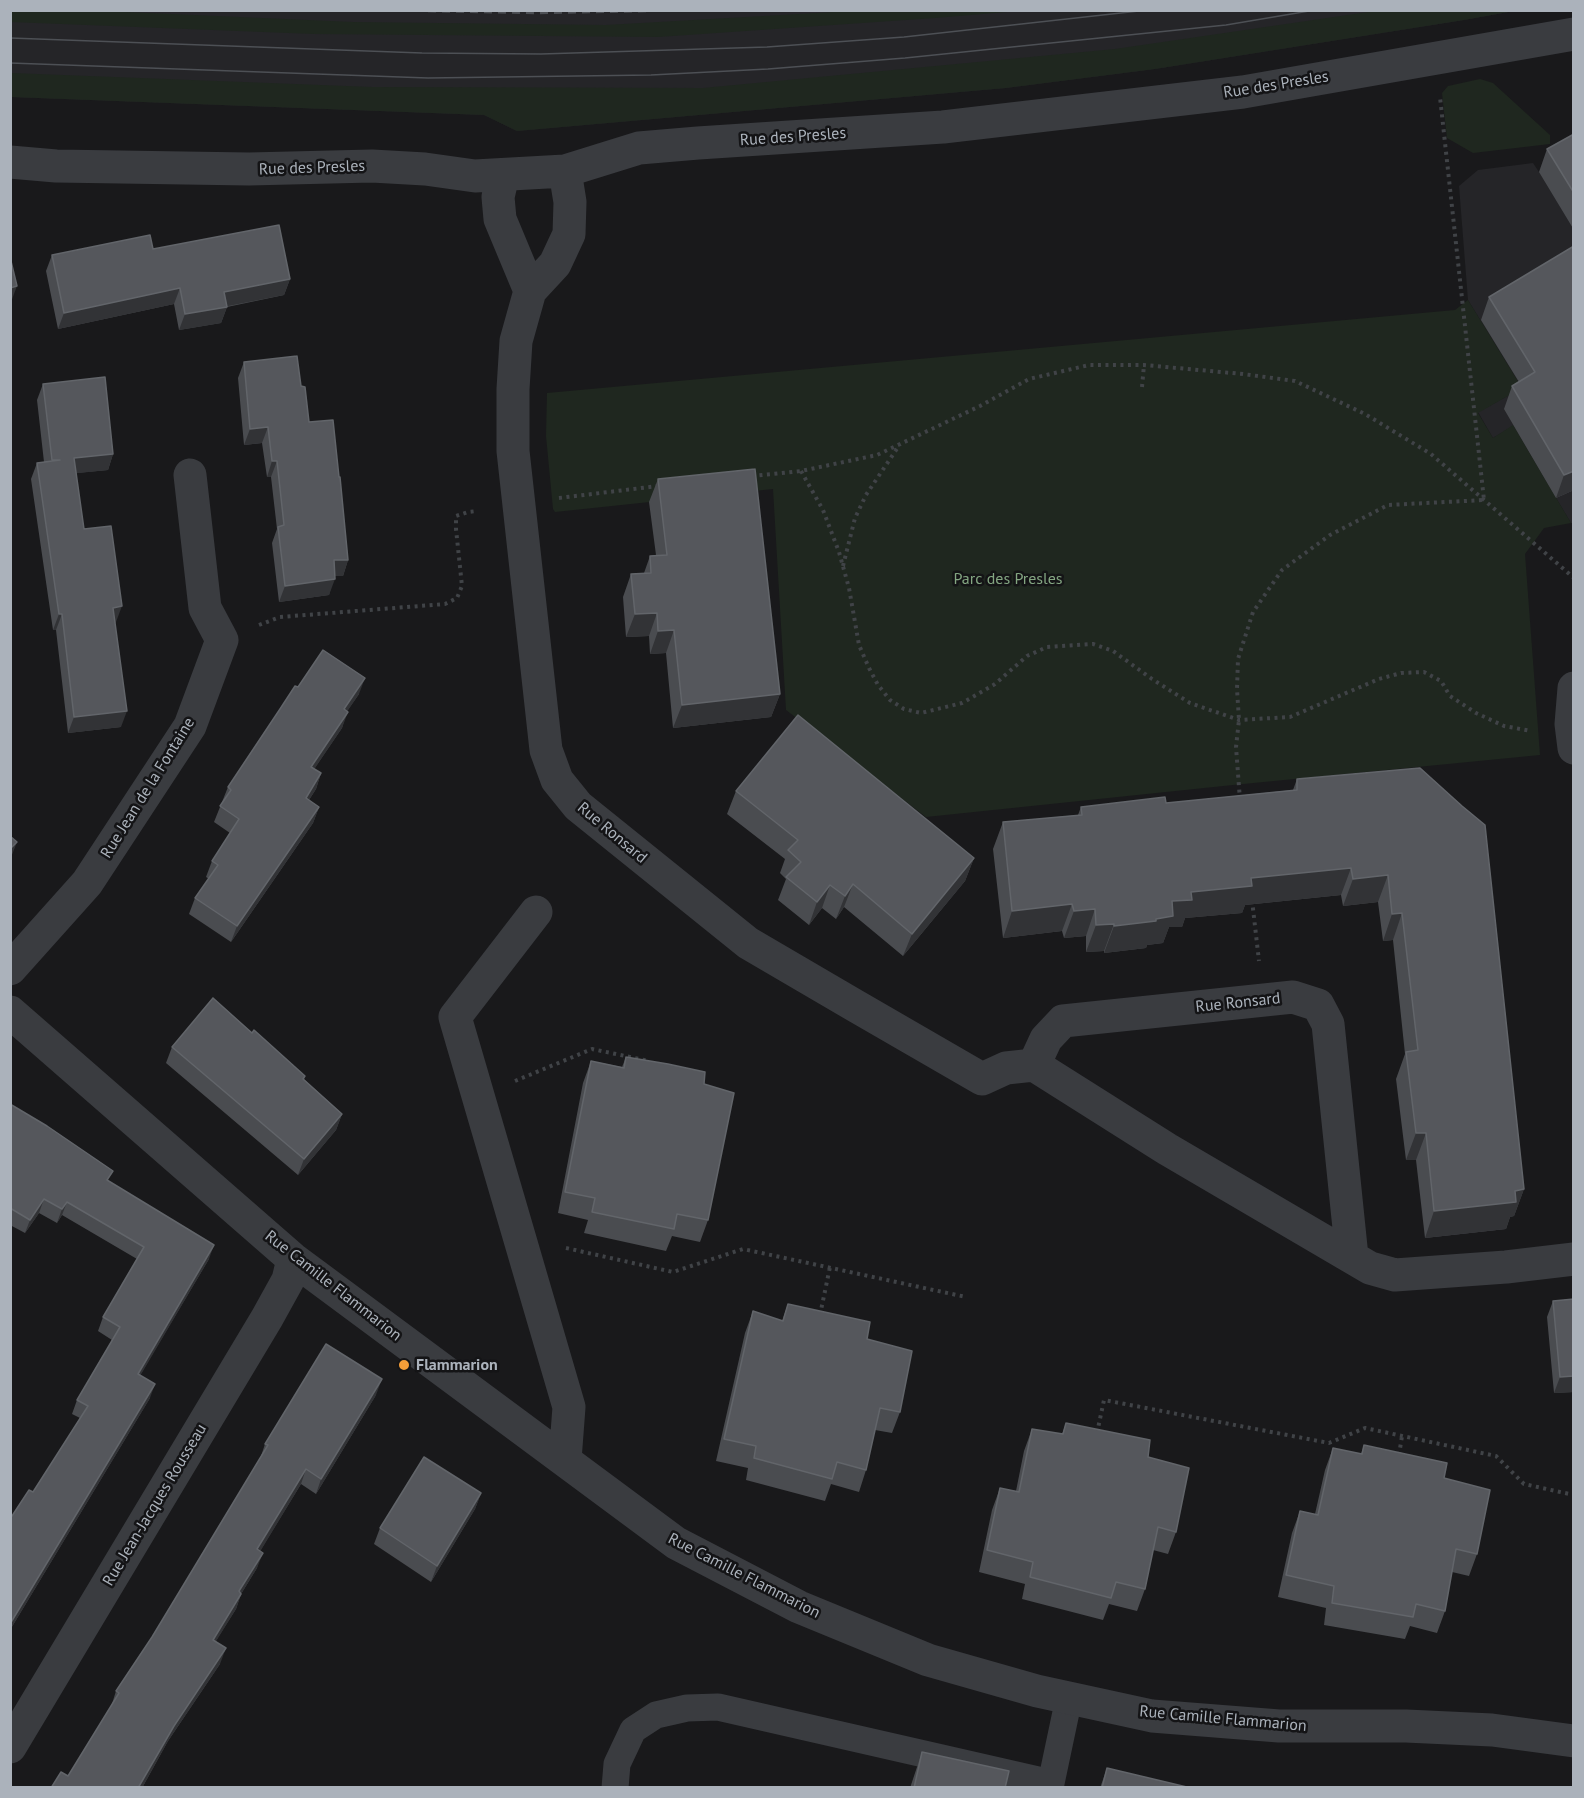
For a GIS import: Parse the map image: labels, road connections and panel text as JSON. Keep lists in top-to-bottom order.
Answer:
{
  "streets": {
    "street": [
      "Rue des Presles",
      "Rue Jean de la Fontaine",
      "Rue Ronsard",
      "Rue Camille Flammarion",
      "Rue Jean-Jacques Rousseau"
    ]
  },
  "crossings": [
    ["Rue des Presles", "Rue Ronsard"],
    ["Rue Camille Flammarion", "Rue Jean-Jacques Rousseau"]
  ],
  "parks": ["Parc des Presles"],
  "places": ["Flammarion"]
}
